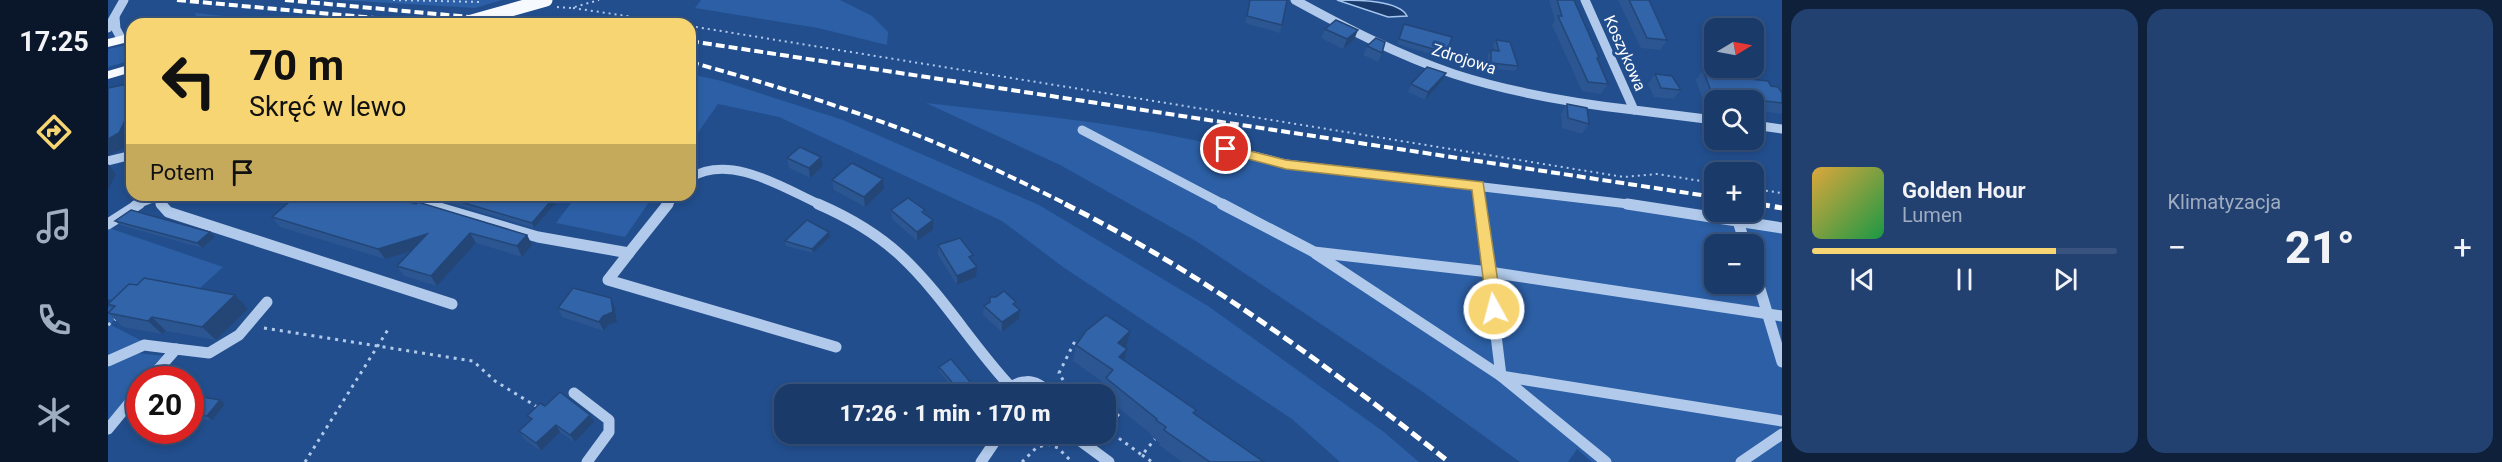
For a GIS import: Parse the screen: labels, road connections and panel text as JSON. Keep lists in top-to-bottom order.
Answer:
{
  "streets": {
    "street": ["Koszykowa", "Zdrojowa"]
  },
  "crossings": [
    ["Koszykowa", "Zdrojowa"]
  ],
  "north": "right",
  "page": {
    "tabs": "17:25",
    "tile": "Klimatyzacja",
    "map_buttons": ["+", "−"],
    "turn": ["70 m", "Skręć w lewo"],
    "then": "Potem",
    "song": ["Golden Hour", "Lumen"],
    "heat": ["−", "21°", "+"],
    "limit": "20",
    "trip": "17:26 · 1 min · 170 m"
  }
}
